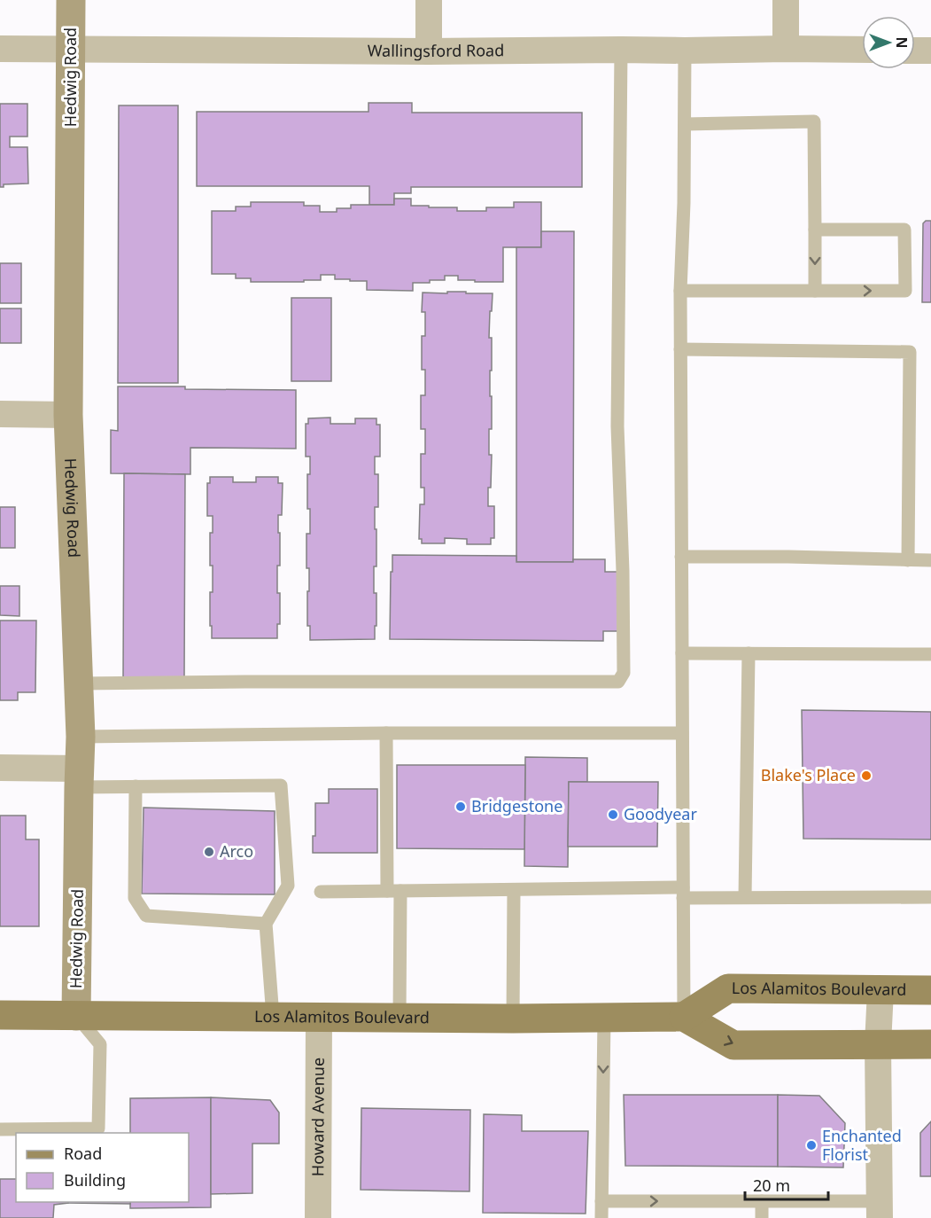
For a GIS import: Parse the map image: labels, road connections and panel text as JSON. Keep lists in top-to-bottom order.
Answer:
{
  "streets": {
    "main road": ["Los Alamitos Boulevard"],
    "street": ["Wallingsford Road", "Hedwig Road", "Howard Avenue"]
  },
  "crossings": [
    ["Wallingsford Road", "Hedwig Road"],
    ["Hedwig Road", "Los Alamitos Boulevard"],
    ["Los Alamitos Boulevard", "Howard Avenue"]
  ],
  "places": [
    "Blake's Place",
    "Bridgestone",
    "Goodyear",
    "Arco",
    "Enchanted Florist"
  ],
  "legend": ["Road", "Building"],
  "scale_bar": "20 m",
  "north": "right"
}
